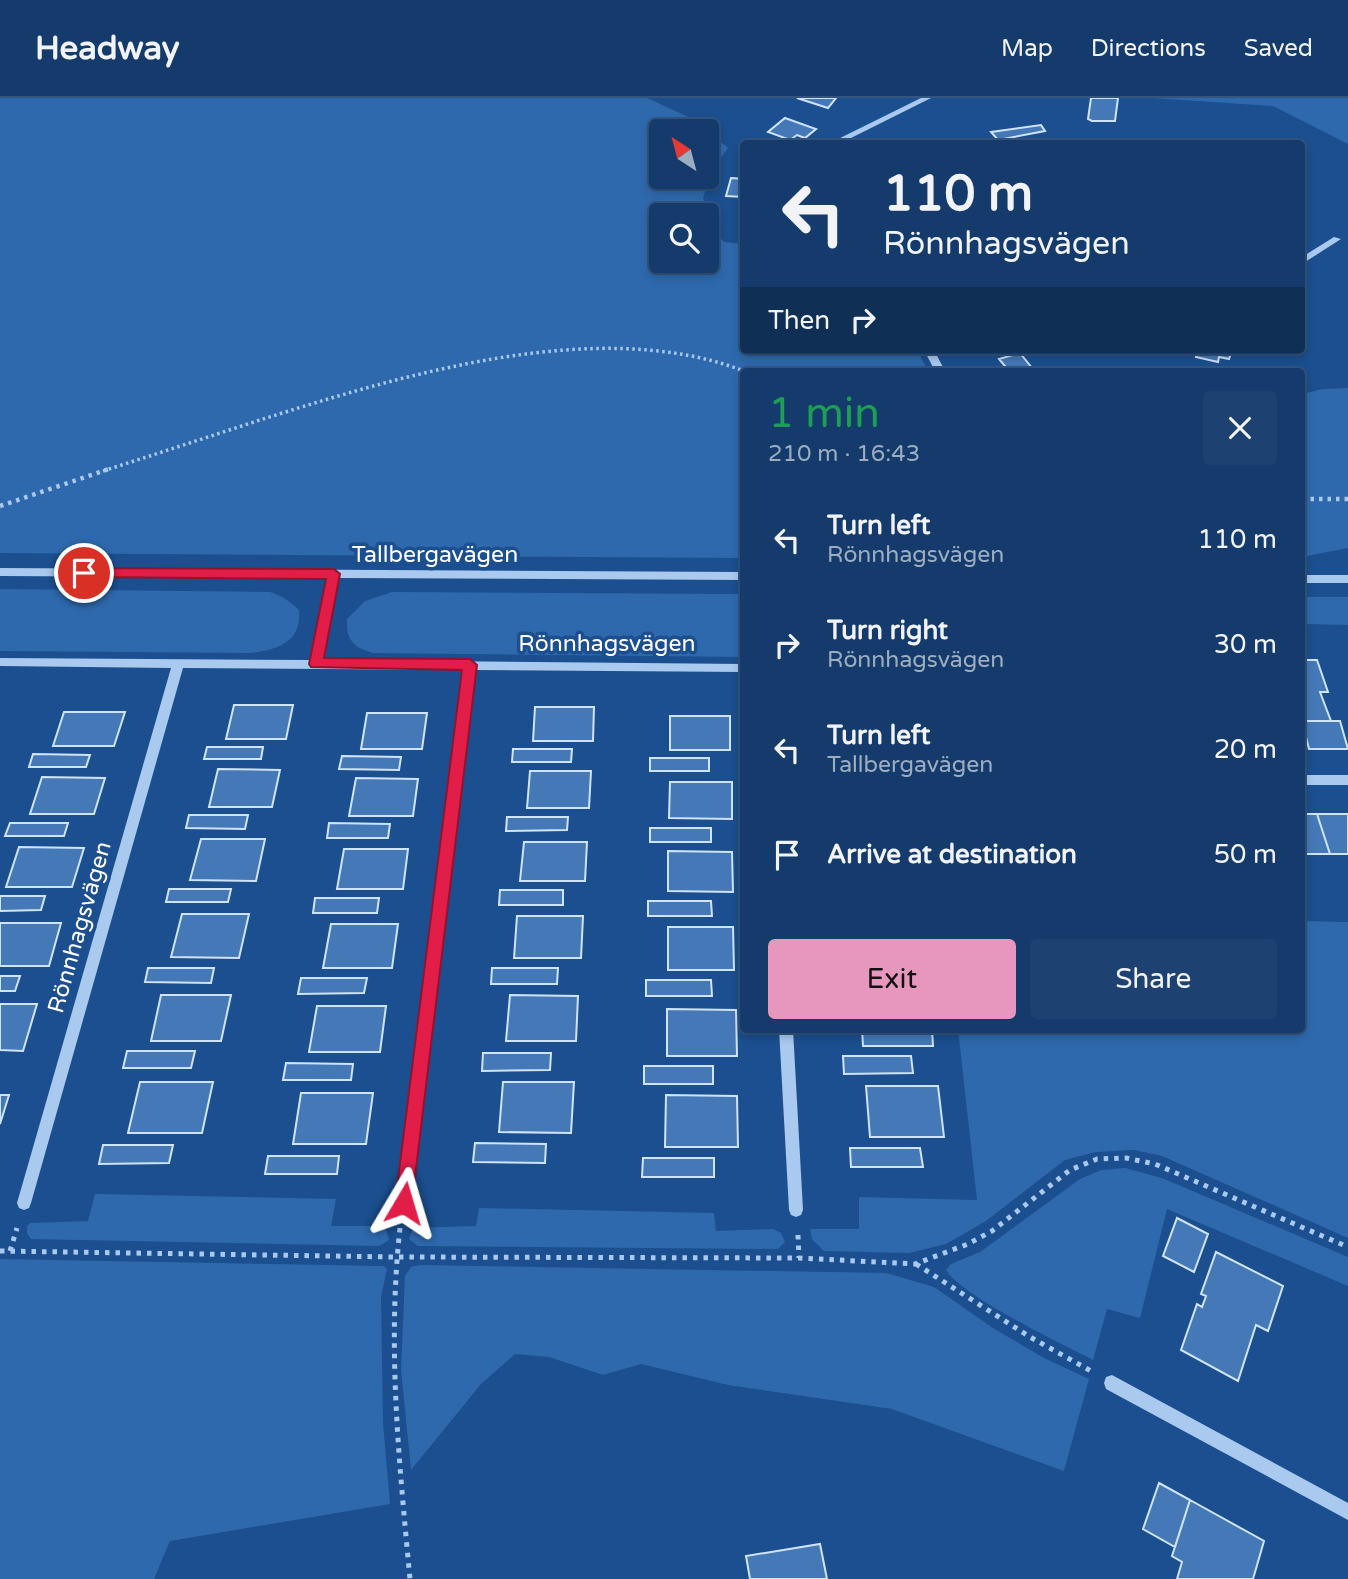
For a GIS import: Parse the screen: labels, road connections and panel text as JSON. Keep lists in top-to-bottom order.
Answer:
{
  "streets": {
    "street": ["Tallbergavägen", "Rönnhagsvägen"]
  },
  "north": "top left",
  "page": {
    "header": "Headway",
    "nav": ["Map", "Directions", "Saved"],
    "turn": ["110 m", "Rönnhagsvägen"],
    "then": "Then",
    "heading": ["1 min", "210 m · 16:43"],
    "list": [
      {
        "name": "Turn left",
        "note": "Rönnhagsvägen",
        "value": "110 m"
      },
      {
        "name": "Turn right",
        "note": "Rönnhagsvägen",
        "value": "30 m"
      },
      {
        "name": "Turn left",
        "note": "Tallbergavägen",
        "value": "20 m"
      },
      {
        "name": "Arrive at destination",
        "value": "50 m"
      }
    ],
    "buttons": ["Exit", "Share"]
  }
}
